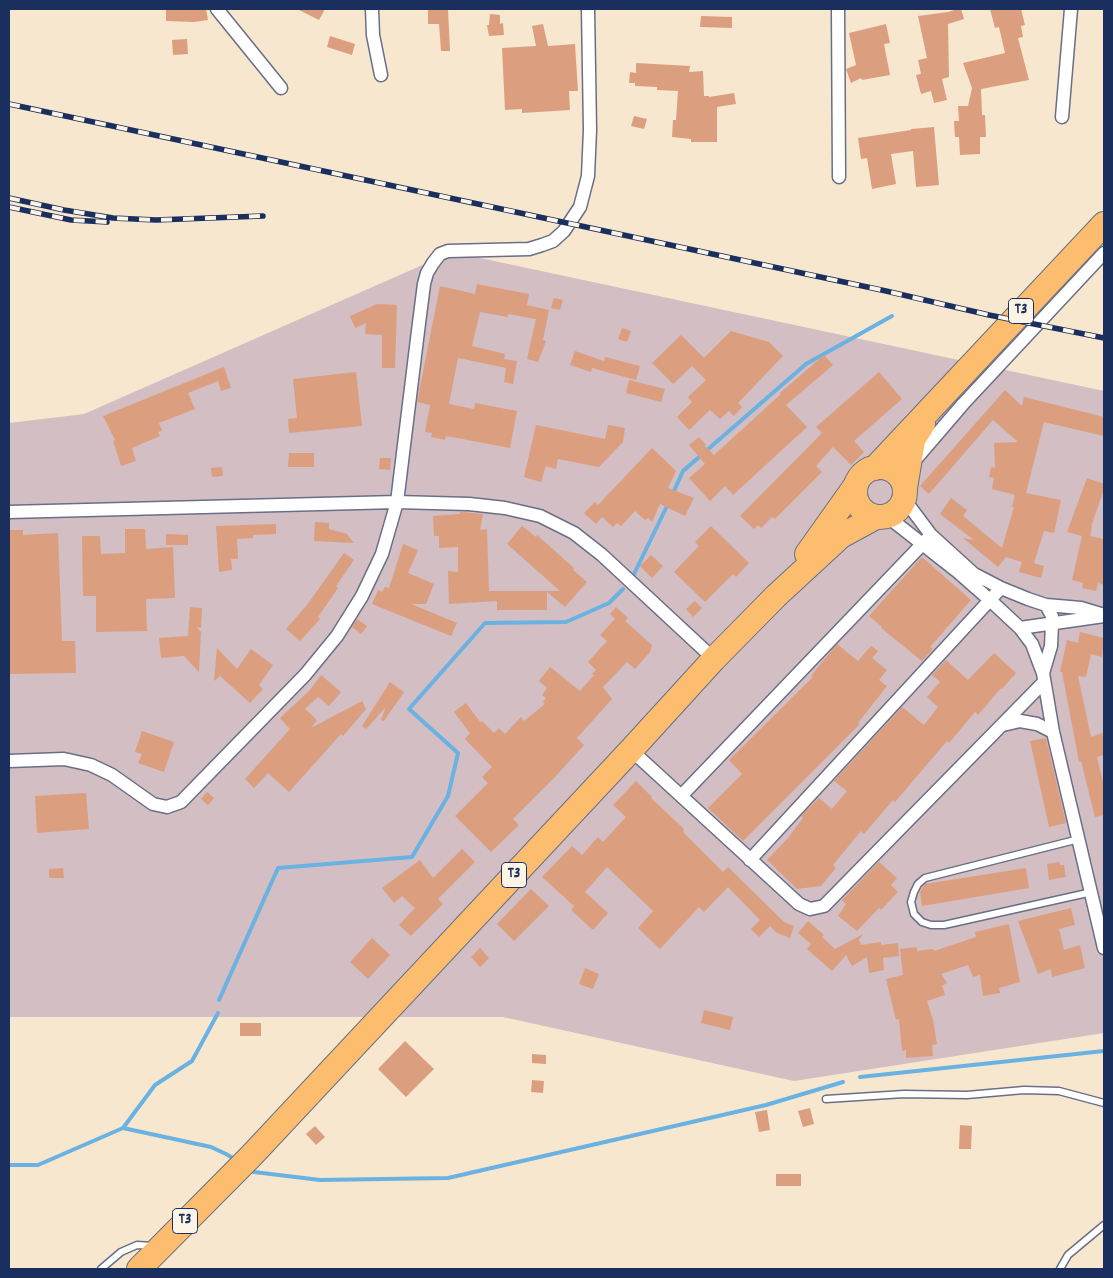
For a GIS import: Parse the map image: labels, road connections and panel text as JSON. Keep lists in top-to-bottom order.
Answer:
{
  "streets": {
    "highway": ["T3"]
  }
}
